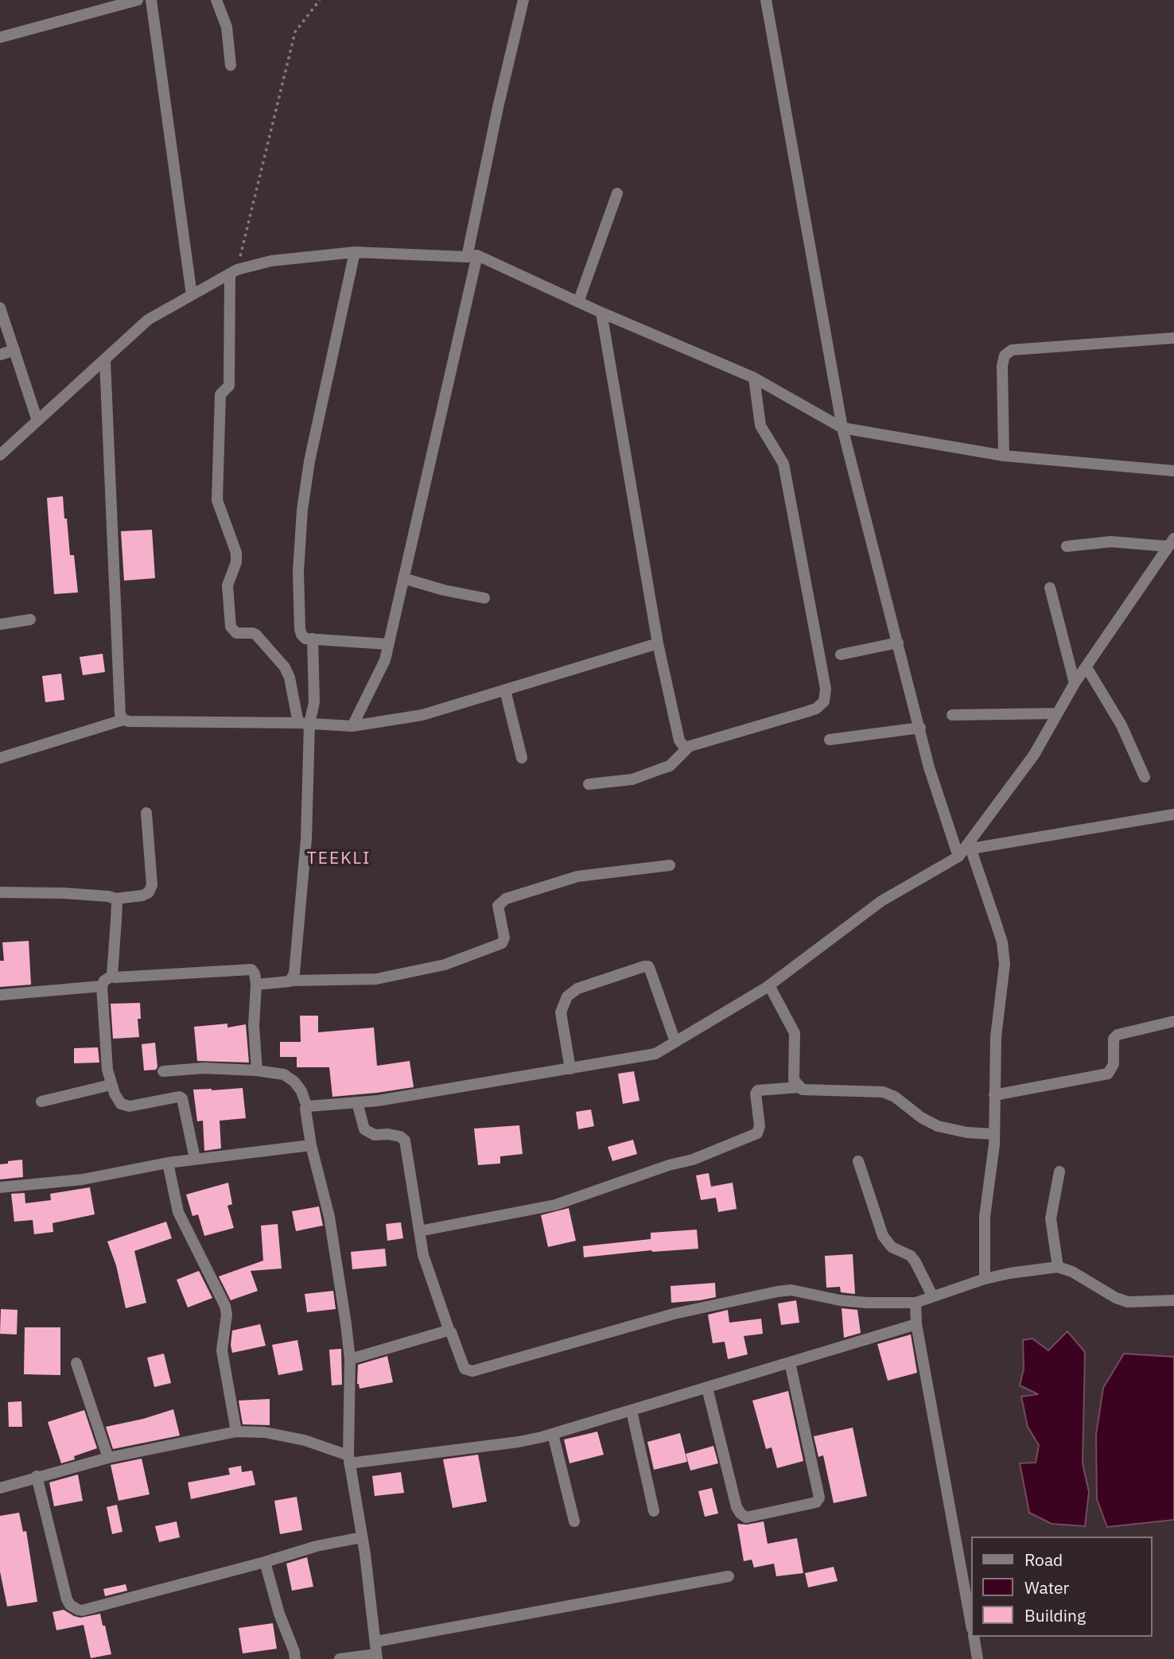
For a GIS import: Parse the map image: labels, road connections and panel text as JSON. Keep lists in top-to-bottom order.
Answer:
{
  "districts": ["TEEKLI"],
  "legend": ["Road", "Water", "Building"]
}
